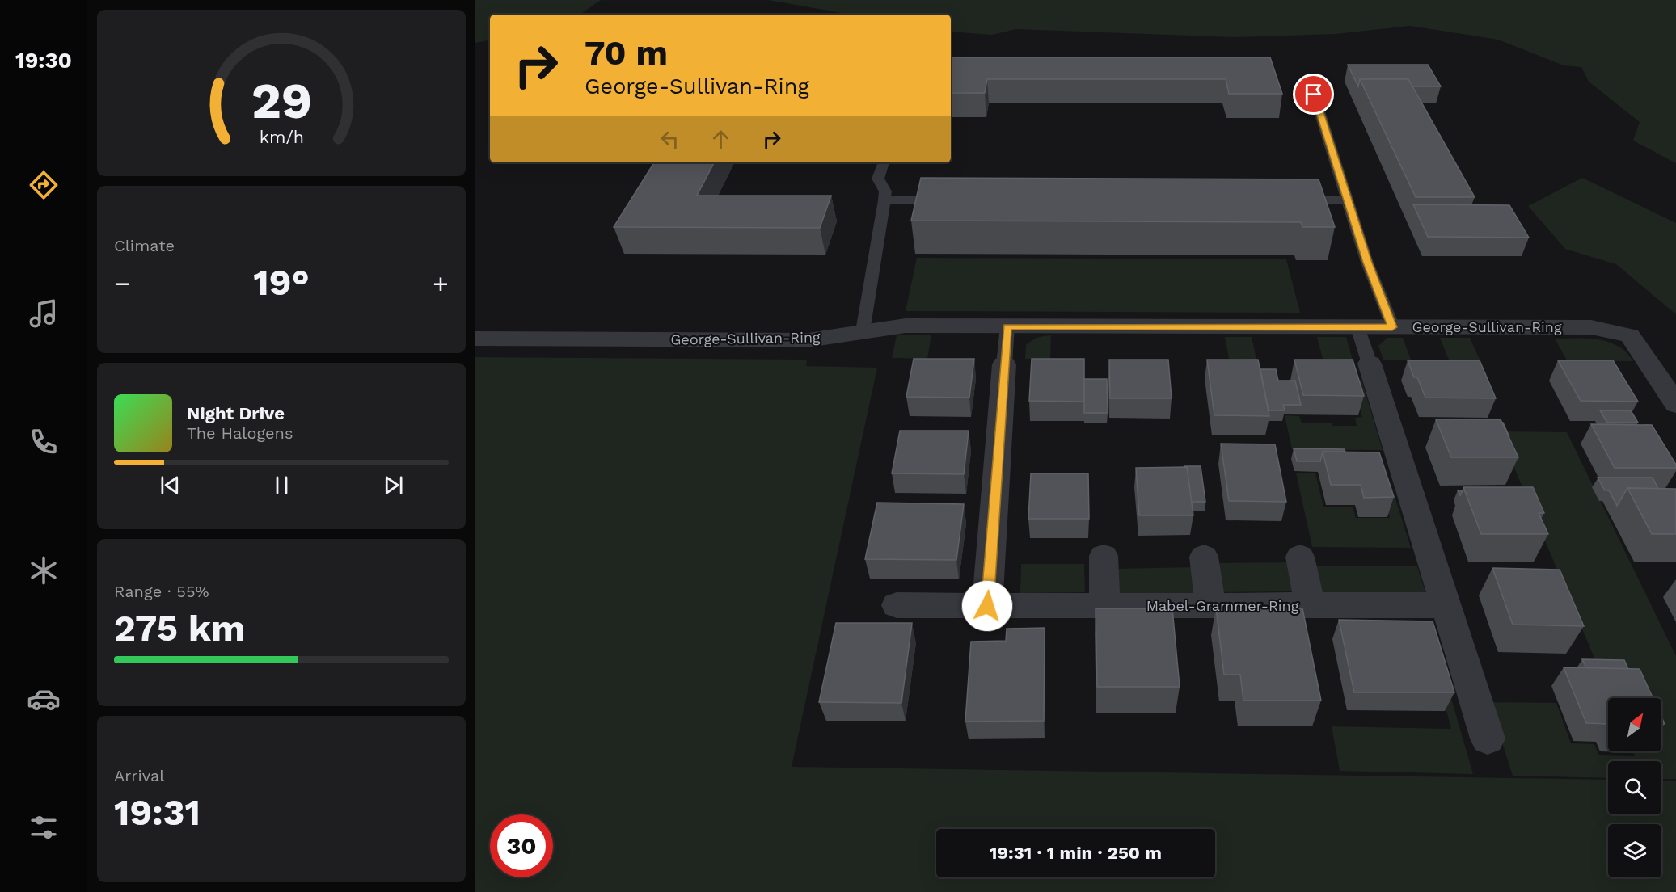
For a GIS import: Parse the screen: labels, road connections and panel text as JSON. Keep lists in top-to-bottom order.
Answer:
{
  "streets": {
    "street": ["George-Sullivan-Ring", "Mabel-Grammer-Ring"]
  },
  "north": "top right",
  "page": {
    "tabs": "19:30",
    "turn": ["70 m", "George-Sullivan-Ring"],
    "tile": [
      "Climate",
      ["Range · 55%", "275 km"],
      ["Arrival", "19:31"]
    ],
    "heat": ["−", "19°", "+"],
    "song": ["Night Drive", "The Halogens"],
    "limit": "30",
    "trip": "19:31 · 1 min · 250 m",
    "gauge": ["29", "km/h"]
  }
}
